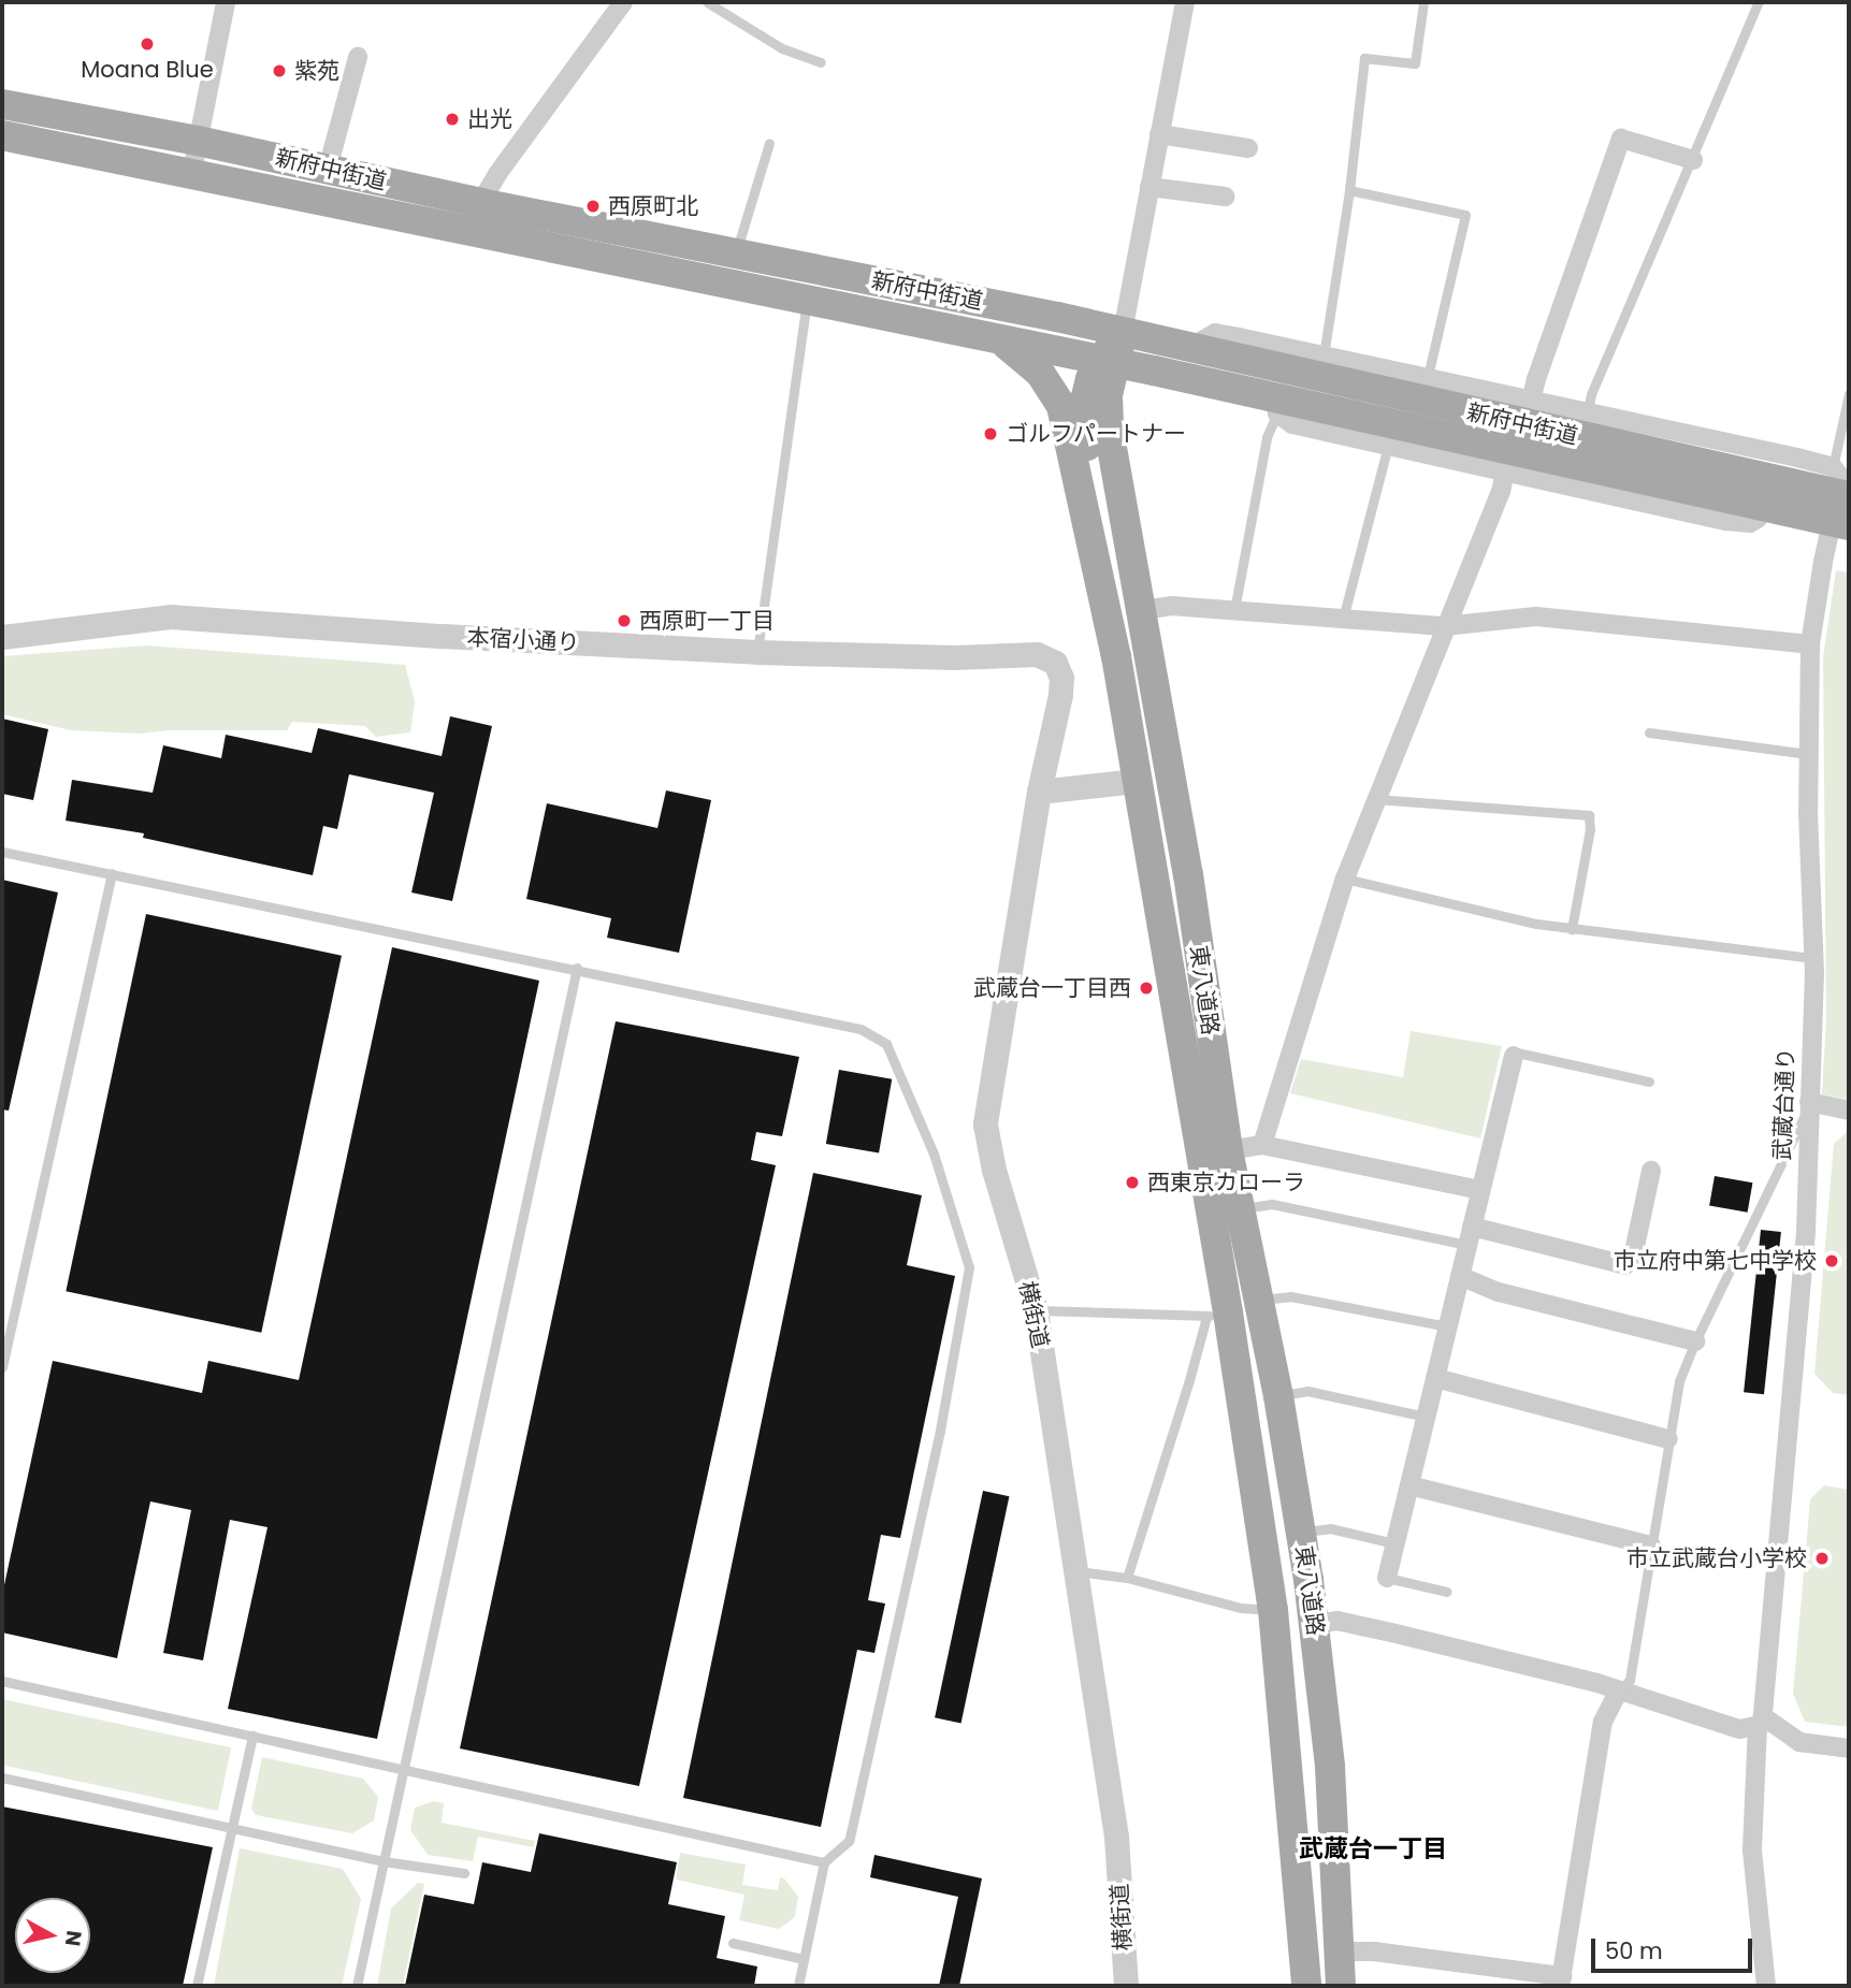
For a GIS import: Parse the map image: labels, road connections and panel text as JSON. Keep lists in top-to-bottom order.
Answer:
{
  "streets": {
    "main road": ["新府中街道", "東八道路"],
    "street": ["本宿小通り", "武蔵台通り", "横街道"]
  },
  "crossings": [
    ["新府中街道", "東八道路"],
    ["新府中街道", "武蔵台通り"],
    ["本宿小通り", "横街道"]
  ],
  "districts": ["武蔵台一丁目"],
  "places": [
    "Moana Blue",
    "紫苑",
    "出光",
    "西原町北",
    "ゴルフパートナー",
    "西原町一丁目",
    "武蔵台一丁目西",
    "西東京カローラ",
    "市立府中第七中学校",
    "市立武蔵台小学校"
  ],
  "scale_bar": "50 m",
  "north": "right"
}
